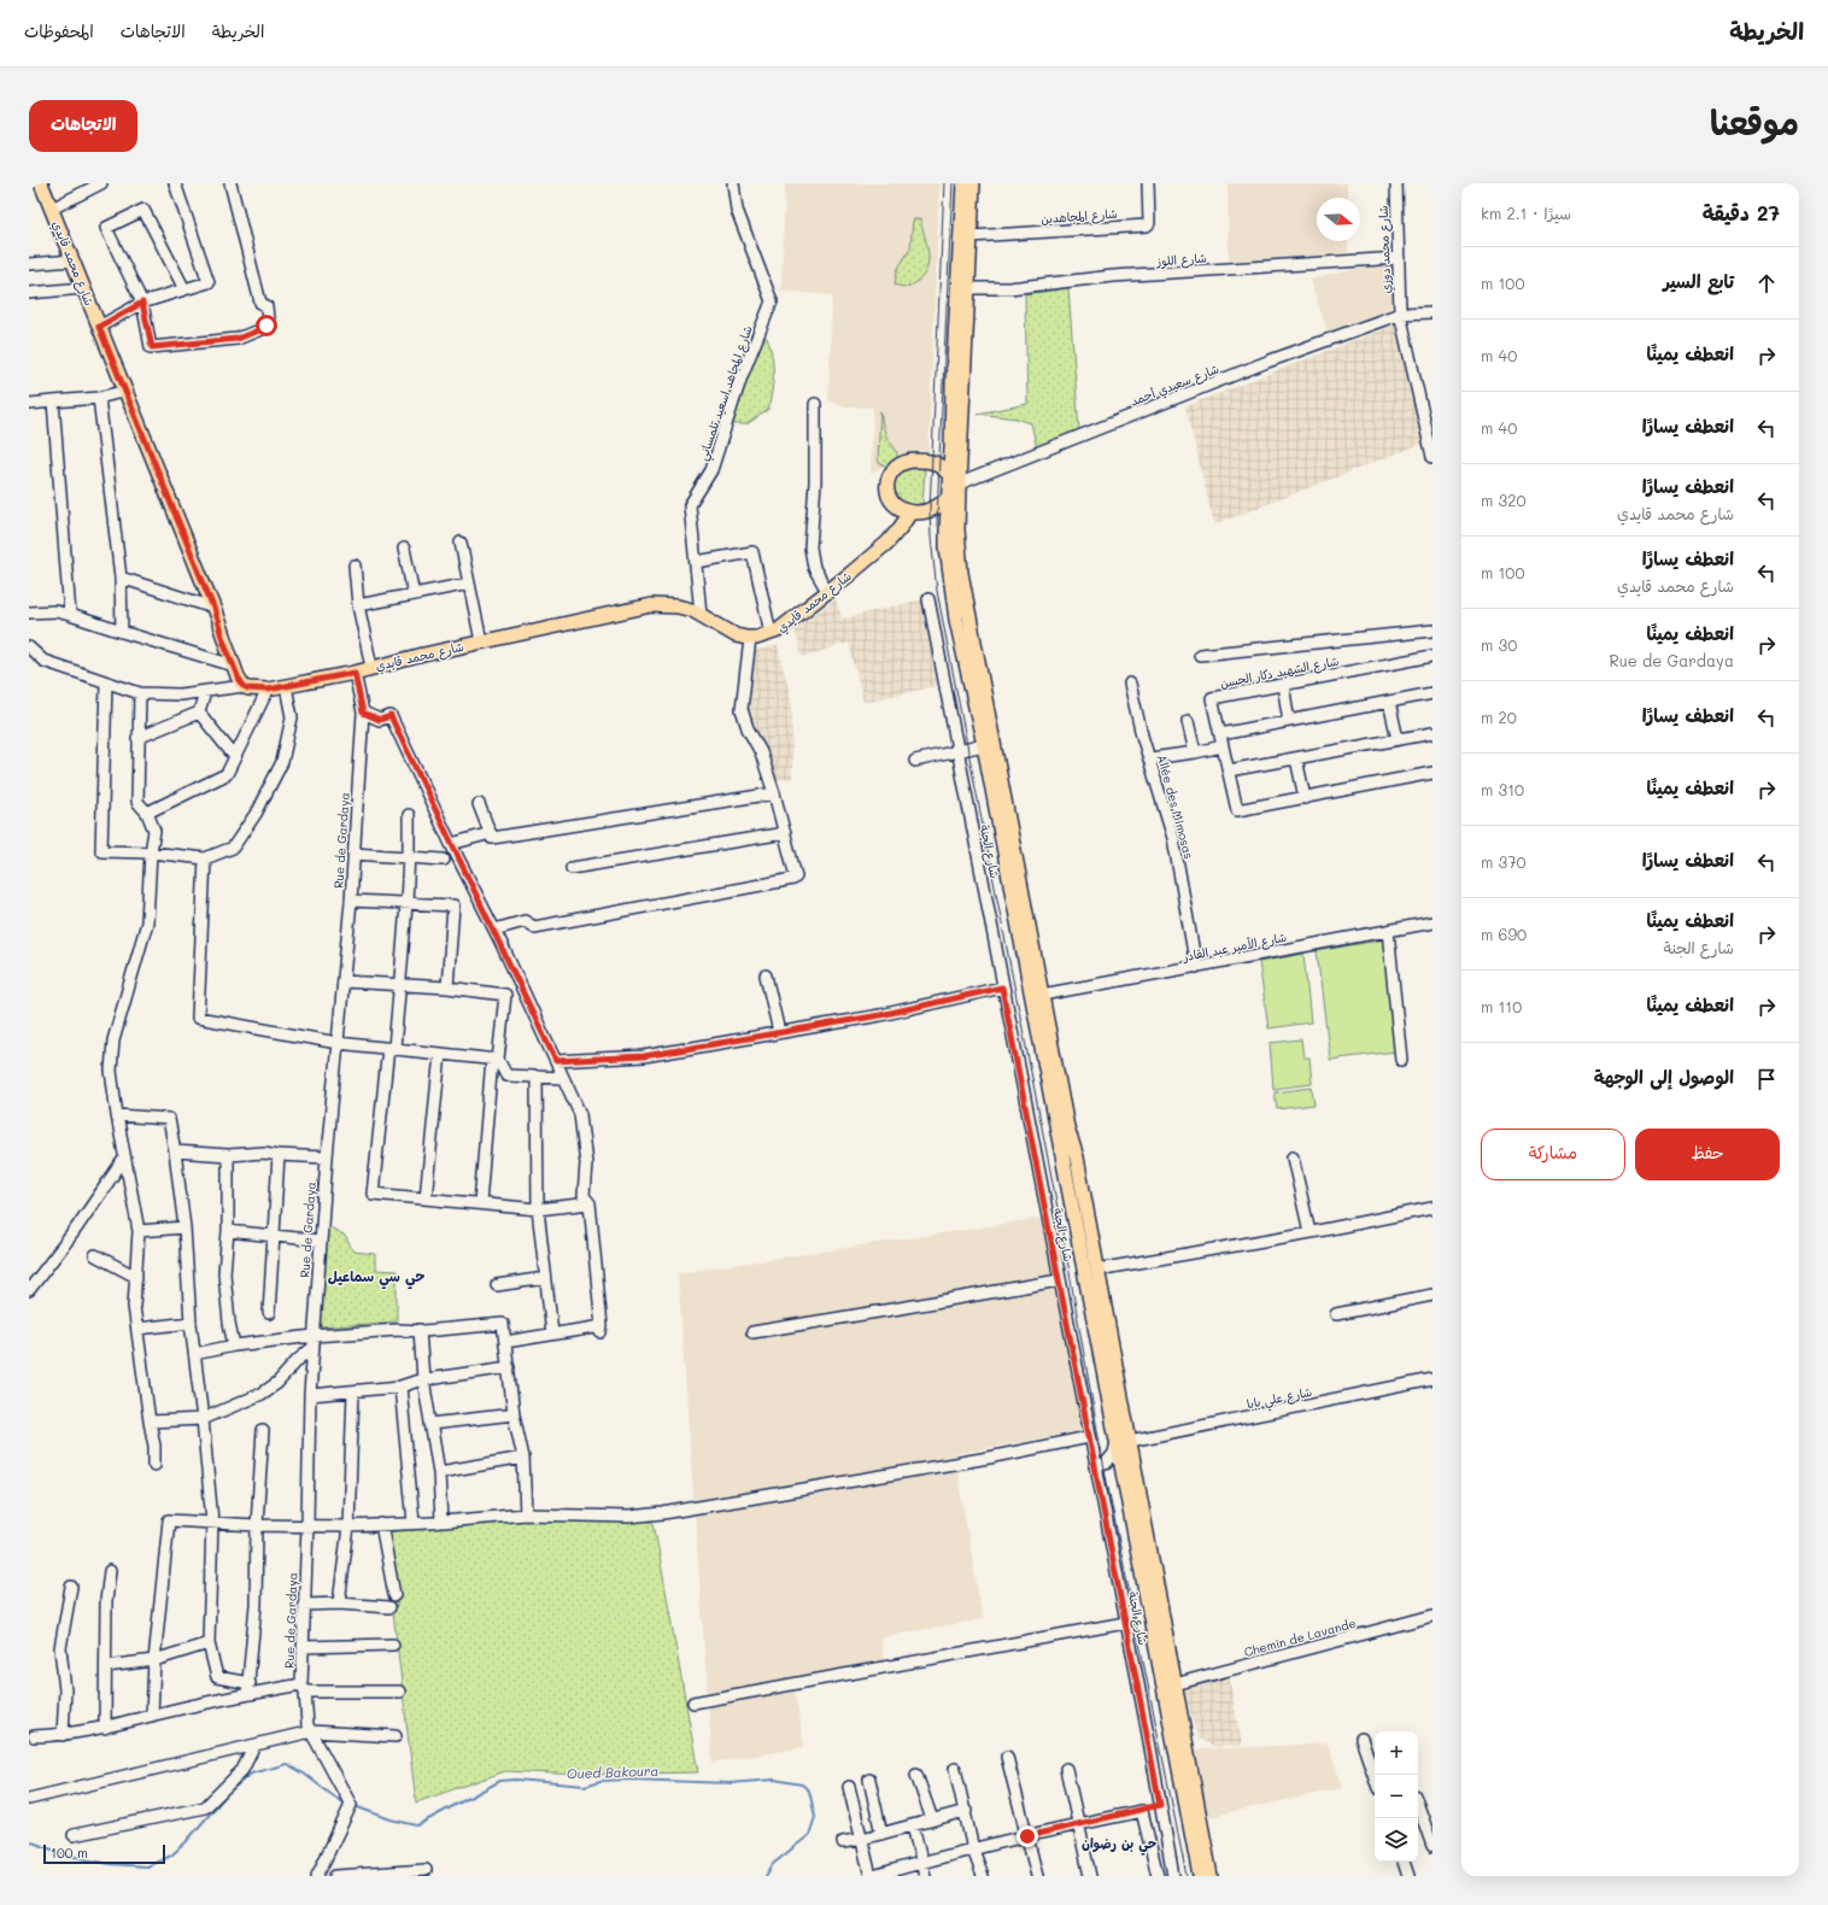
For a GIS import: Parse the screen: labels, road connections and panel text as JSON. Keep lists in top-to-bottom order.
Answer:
{
  "streets": {
    "main road": ["شارع محمد قايدي"],
    "street": [
      "شارع المجاهدين",
      "شارع محمد دوزي",
      "شارع اللوز",
      "شارع سعيدي أحمد",
      "شارع المجاهد اسعيد تلمساني",
      "شارع الشهيد دكار الحسن",
      "Allée des Mimosas",
      "Rue de Gardaya",
      "شارع الجنة",
      "شارع الأمير عبد القادر",
      "شارع علي بابا",
      "Chemin de Lavande"
    ]
  },
  "crossings": [
    ["شارع محمد دوزي", "شارع اللوز"],
    ["شارع محمد دوزي", "شارع سعيدي أحمد"],
    ["شارع محمد قايدي", "شارع سعيدي أحمد"],
    ["شارع محمد قايدي", "شارع المجاهد اسعيد تلمساني"],
    ["شارع محمد قايدي", "Rue de Gardaya"],
    ["Allée des Mimosas", "شارع الأمير عبد القادر"]
  ],
  "districts": ["حي سي سماعيل", "حي بن رضوان"],
  "water": ["Oued Bakoura"],
  "scale_bar": "100 m",
  "north": "right",
  "page": {
    "header": "الخريطة",
    "nav": ["الخريطة", "الاتجاهات", "المحفوظات"],
    "title": "موقعنا",
    "buttons": [
      "الاتجاهات",
      ["حفظ", "مشاركة"]
    ],
    "heading": ["27 دقيقة", "سيرًا · 2.1 km"],
    "list": [
      ["تابع السير", "100 m"],
      ["انعطف يمينًا", "40 m"],
      ["انعطف يسارًا", "40 m"],
      ["انعطف يسارًا", "شارع محمد قايدي", "320 m"],
      ["انعطف يسارًا", "شارع محمد قايدي", "100 m"],
      ["انعطف يمينًا", "Rue de Gardaya", "30 m"],
      ["انعطف يسارًا", "20 m"],
      ["انعطف يمينًا", "310 m"],
      ["انعطف يسارًا", "370 m"],
      ["انعطف يمينًا", "شارع الجنة", "690 m"],
      ["انعطف يمينًا", "110 m"],
      "الوصول إلى الوجهة"
    ],
    "map_buttons": ["+", "−"],
    "scale": "100 m"
  }
}
